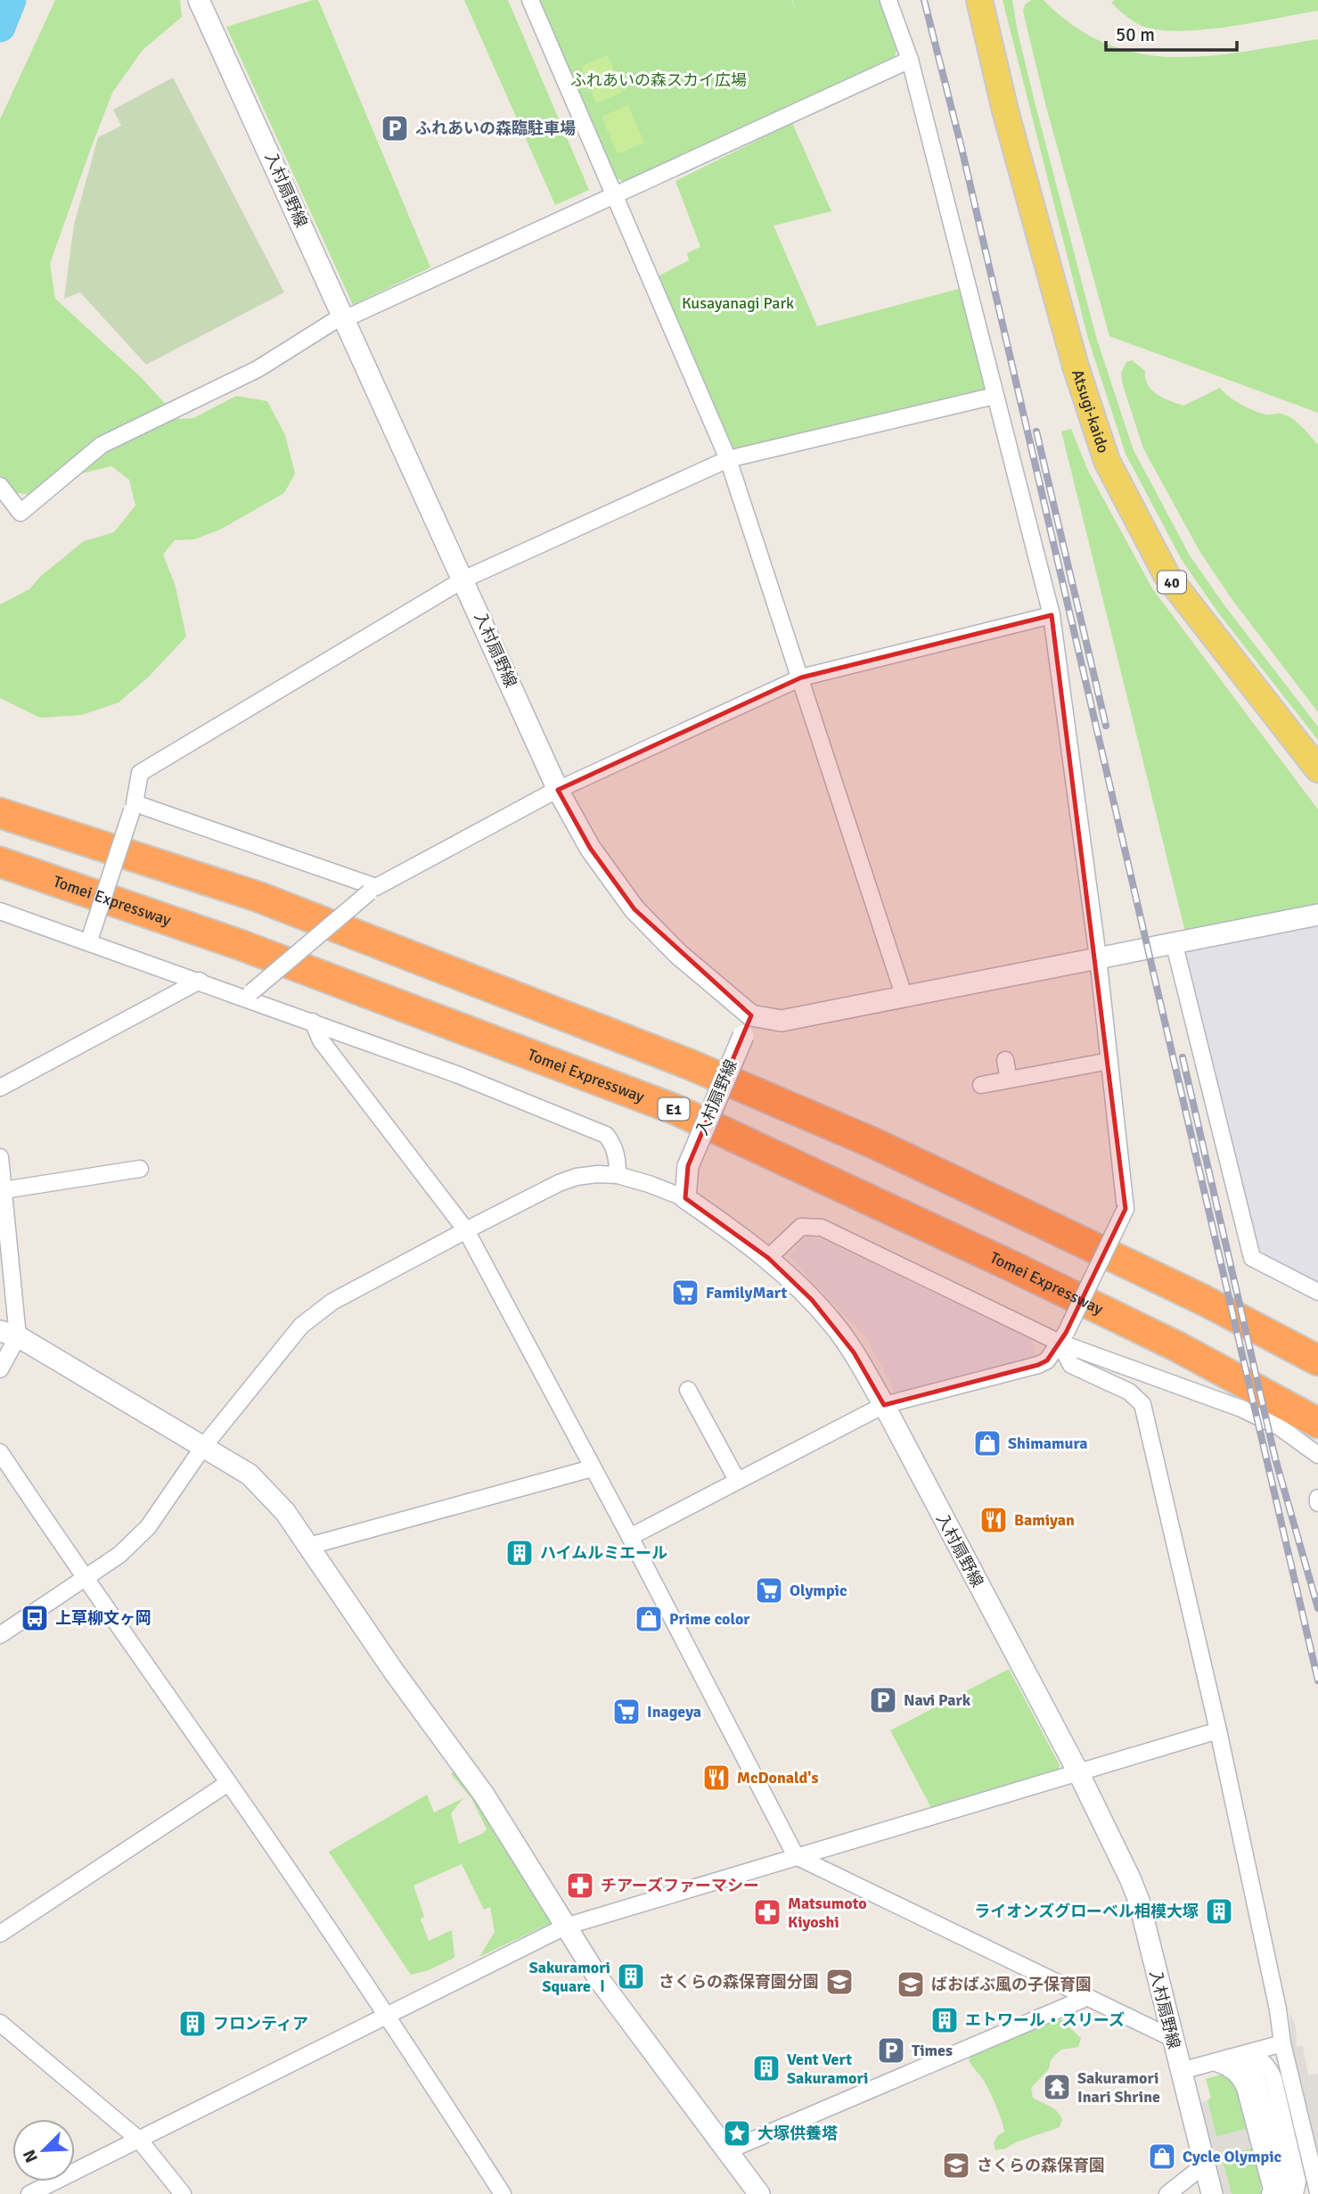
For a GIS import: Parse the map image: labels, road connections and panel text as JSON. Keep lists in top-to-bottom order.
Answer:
{
  "streets": {
    "highway": ["Tomei Expressway", "E1"],
    "main road": ["Atsugi-kaido", "40"],
    "street": ["入村扇野線"]
  },
  "parks": ["ふれあいの森スカイ広場", "Kusayanagi Park"],
  "places": {
    "parking": ["ふれあいの森臨駐車場", "Navi Park", "Times"],
    "supermarket": ["FamilyMart", "Olympic", "Inageya"],
    "shop": ["Shimamura", "Prime color", "Cycle Olympic"],
    "restaurant": ["Bamiyan", "McDonald's"],
    "building": [
      "ハイムルミエール",
      "ライオンズグローベル相模大塚",
      "Sakuramori Square Ⅰ",
      "エトワール・スリーズ",
      "フロンティア",
      "Vent Vert Sakuramori"
    ],
    "bus stop": ["上草柳文ヶ岡"],
    "pharmacy": ["チアーズファーマシー", "Matsumoto Kiyoshi"],
    "school or university": ["さくらの森保育園分園", "ばおばぶ風の子保育園", "さくらの森保育園"],
    "temple": ["Sakuramori Inari Shrine"],
    "place": ["大塚供養塔"]
  },
  "scale_bar": "50 m",
  "north": "bottom left"
}
